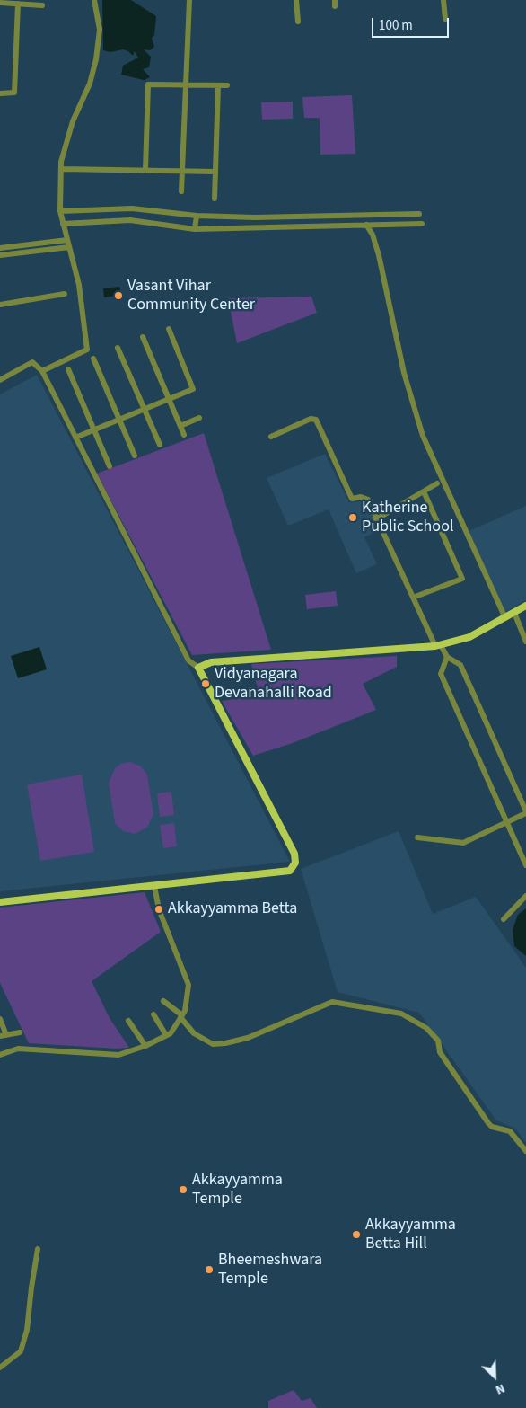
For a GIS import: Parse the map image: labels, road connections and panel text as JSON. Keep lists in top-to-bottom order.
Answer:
{
  "places": [
    "Vasant Vihar Community Center",
    "Katherine Public School",
    "Vidyanagara Devanahalli Road",
    "Akkayyamma Betta",
    "Akkayyamma Temple",
    "Akkayyamma Betta Hill",
    "Bheemeshwara Temple"
  ],
  "scale_bar": "100 m",
  "north": "bottom right"
}
